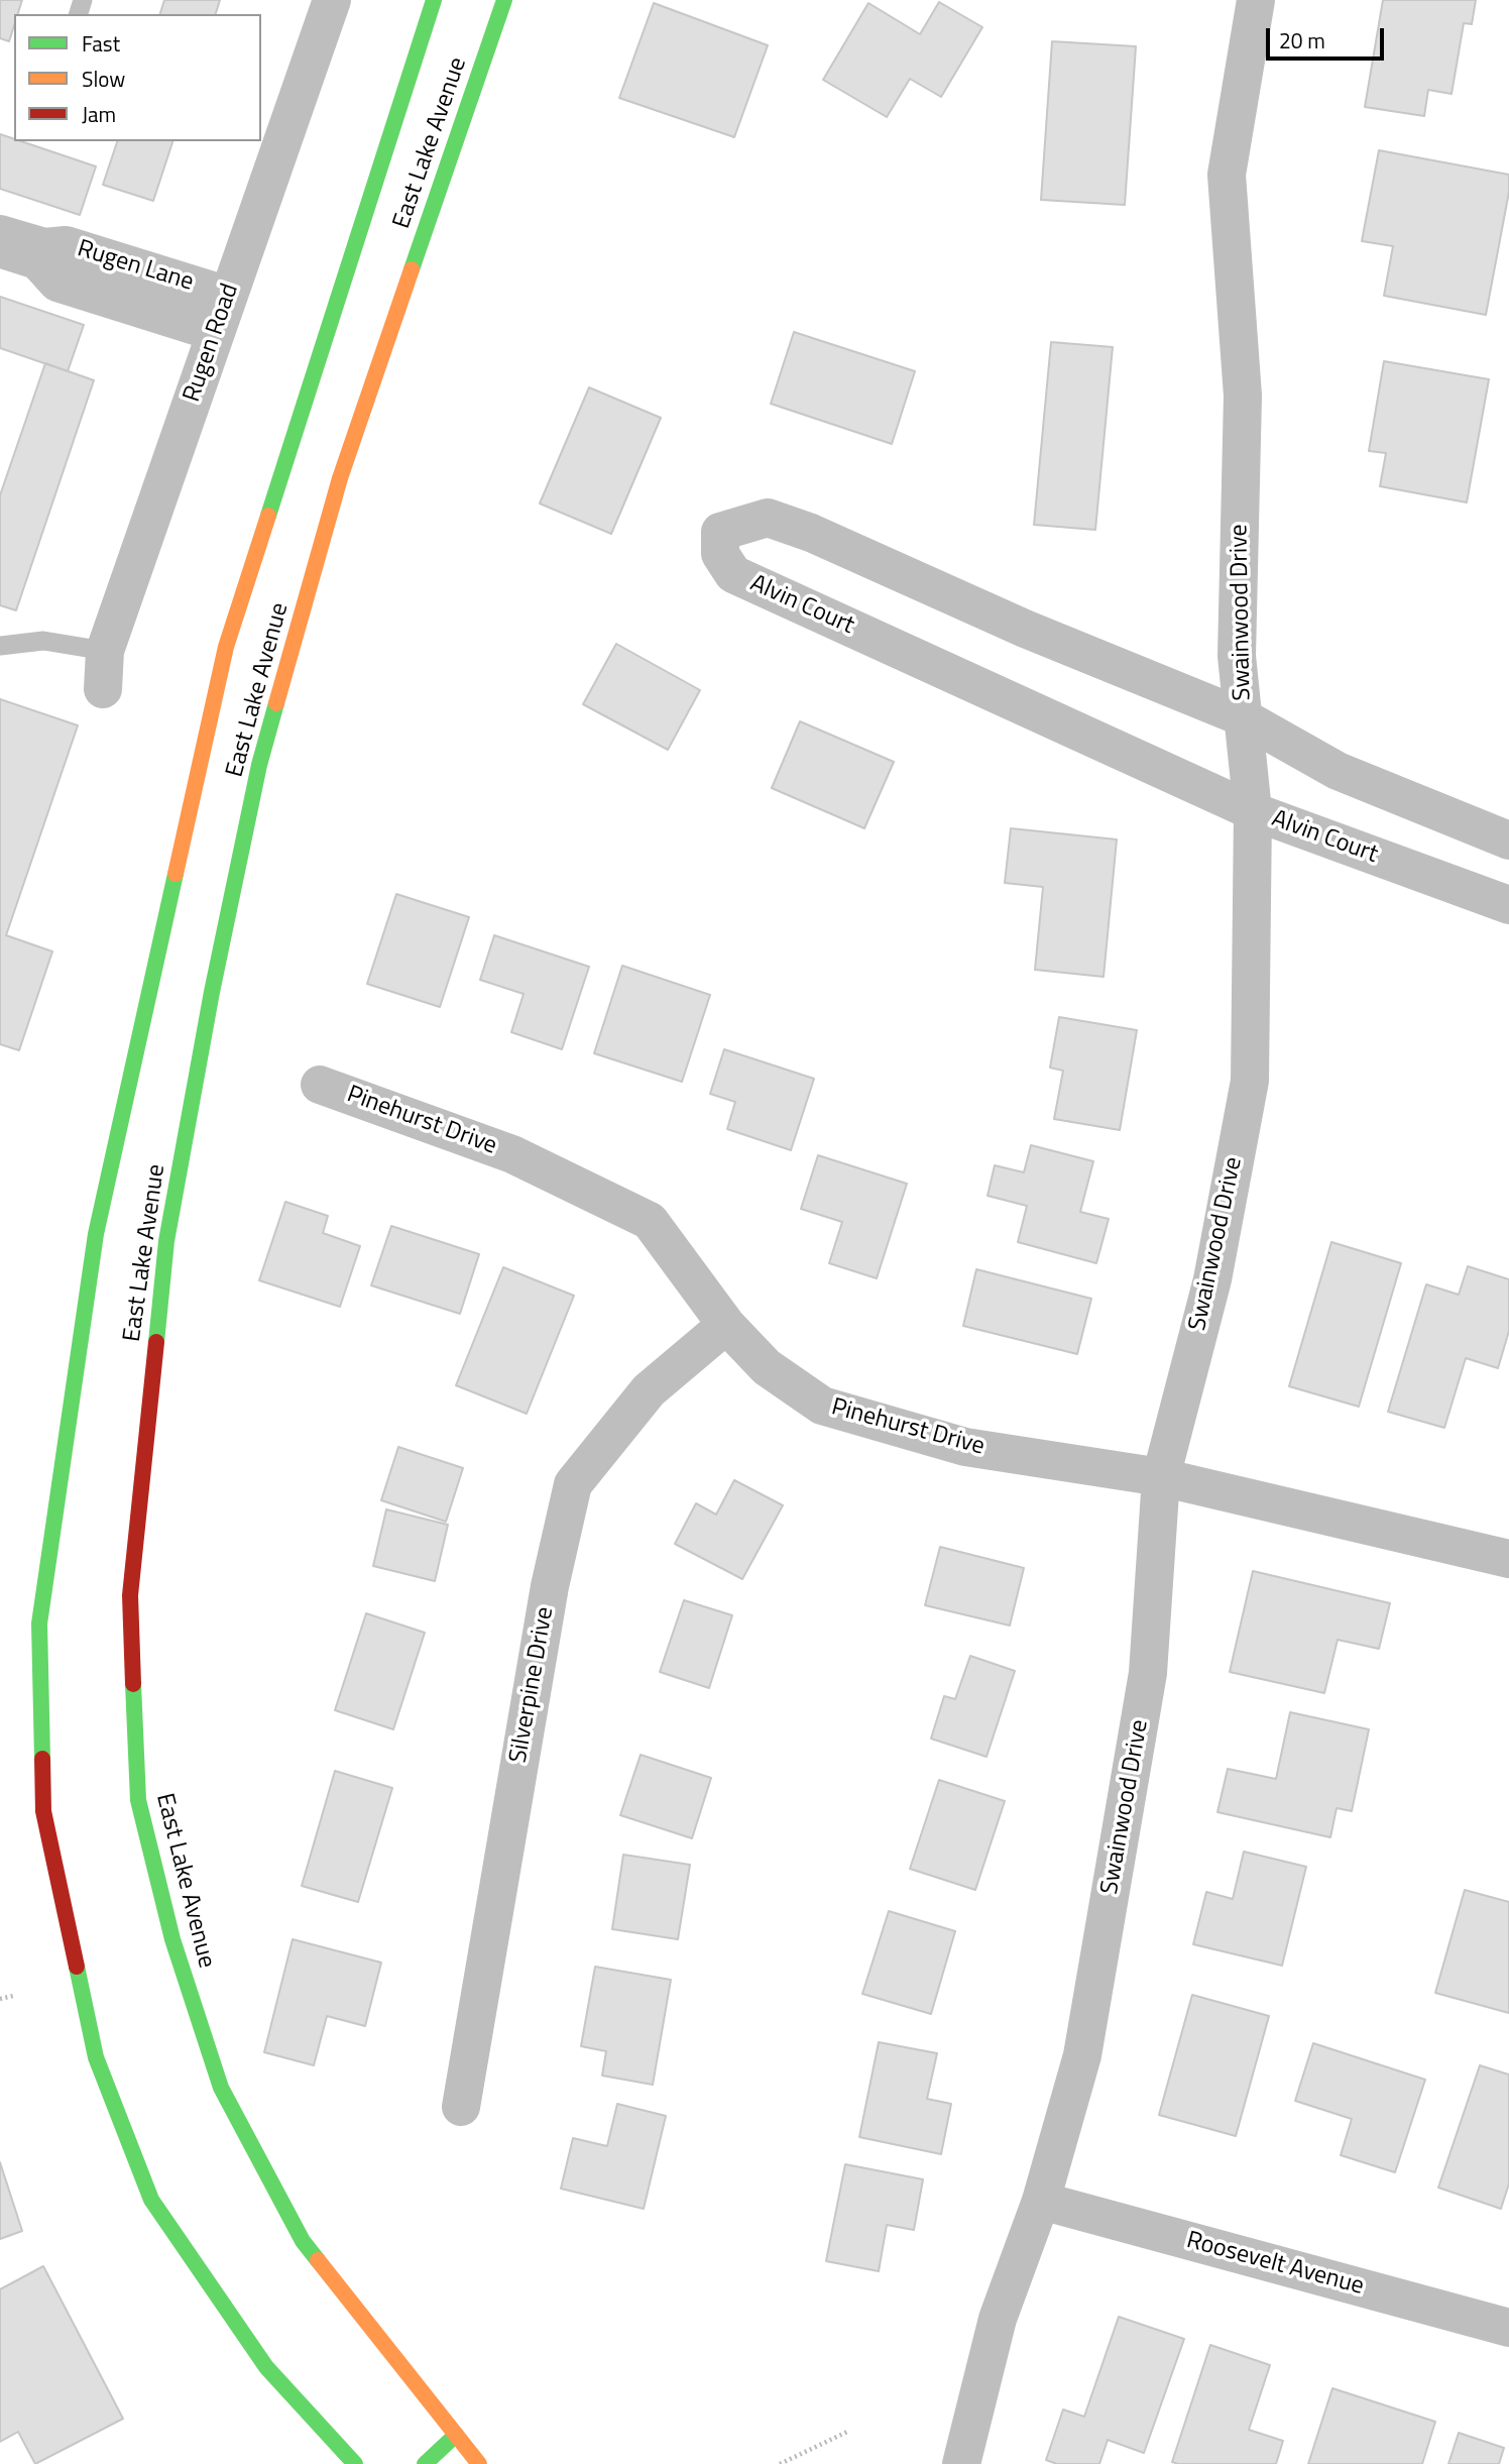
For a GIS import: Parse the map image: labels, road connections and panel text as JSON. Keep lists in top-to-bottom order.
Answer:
{
  "streets": {
    "main road": ["East Lake Avenue"],
    "street": [
      "Rugen Lane",
      "Rugen Road",
      "Alvin Court",
      "Swainwood Drive",
      "Pinehurst Drive",
      "Silverpine Drive",
      "Roosevelt Avenue"
    ]
  },
  "crossings": [
    ["Rugen Lane", "Rugen Road"],
    ["Alvin Court", "Swainwood Drive"],
    ["Swainwood Drive", "Pinehurst Drive"],
    ["Swainwood Drive", "Roosevelt Avenue"],
    ["Pinehurst Drive", "Silverpine Drive"]
  ],
  "legend": ["Fast", "Slow", "Jam"],
  "scale_bar": "20 m"
}
